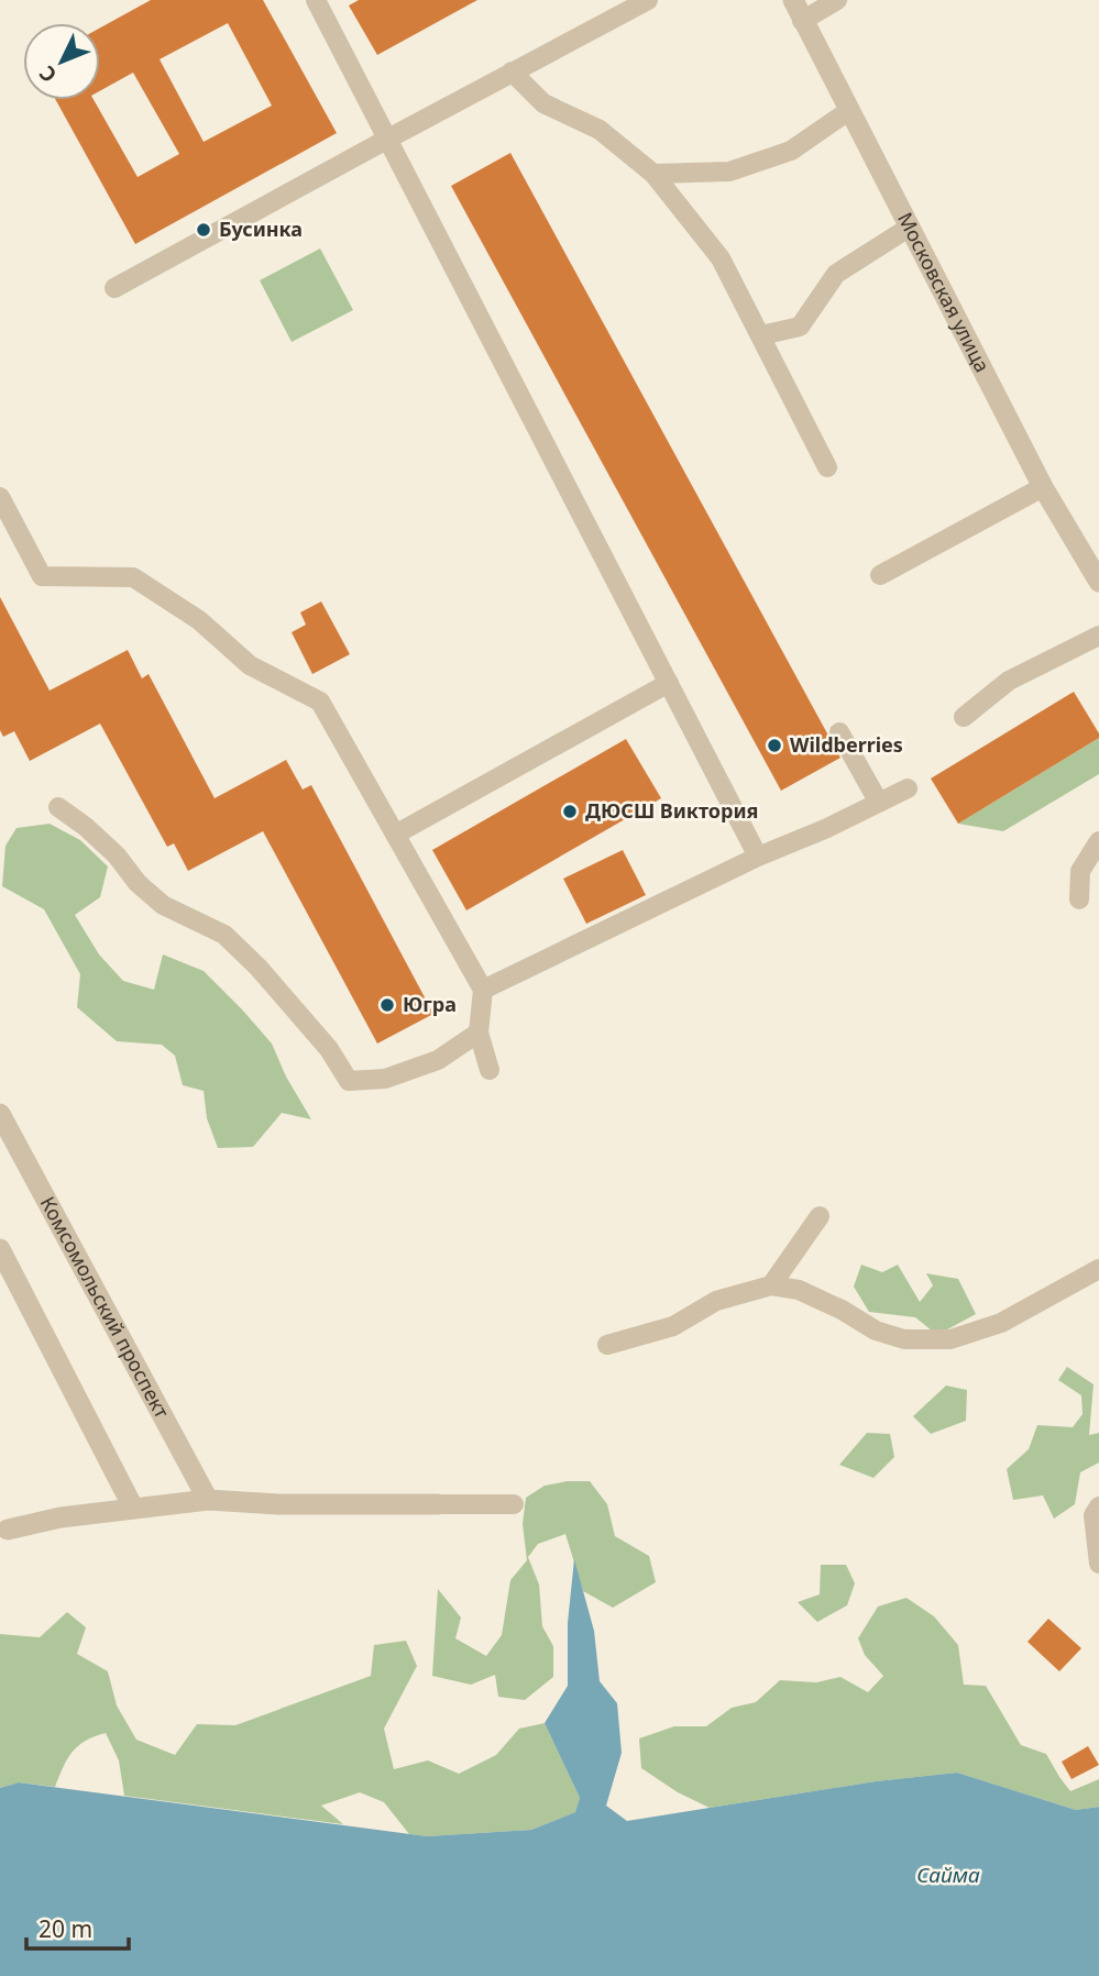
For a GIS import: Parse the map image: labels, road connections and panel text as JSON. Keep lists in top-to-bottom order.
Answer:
{
  "streets": {
    "street": ["Московская улица", "Комсомольский проспект"]
  },
  "water": ["Сайма"],
  "places": [
    "Бусинка",
    "Wildberries",
    "ДЮСШ Виктория",
    "Югра"
  ],
  "scale_bar": "20 m",
  "north": "bottom left"
}
